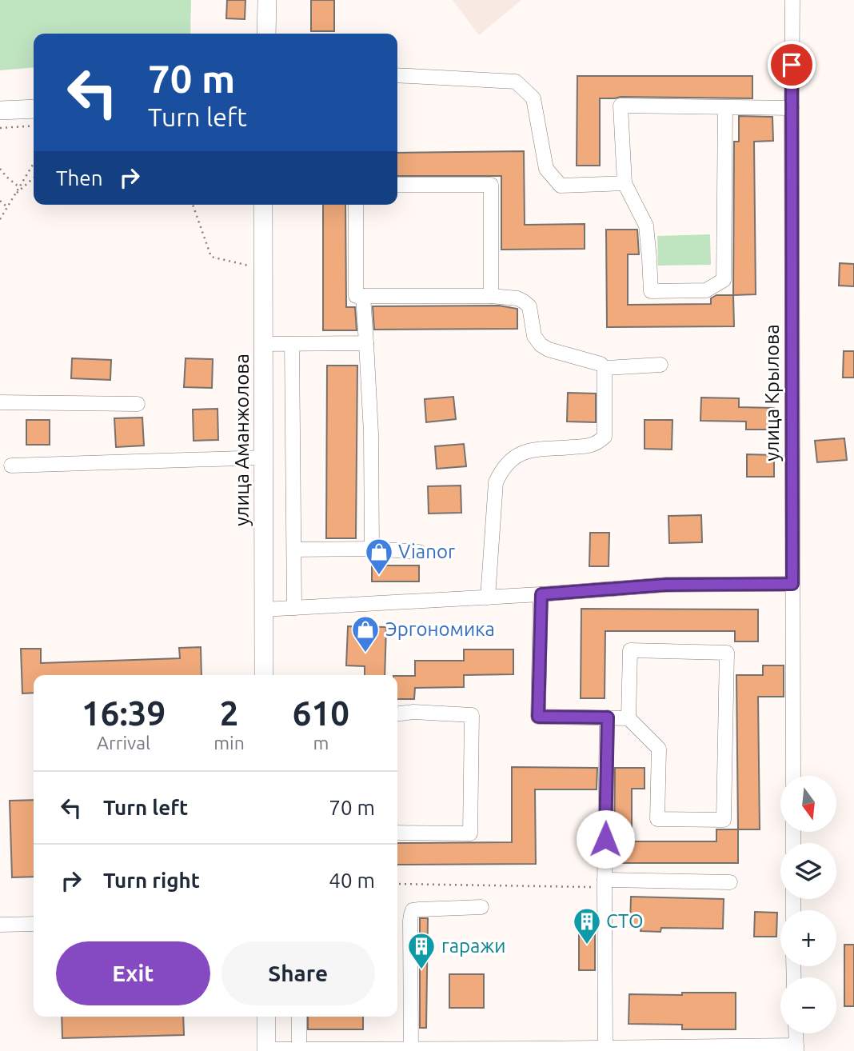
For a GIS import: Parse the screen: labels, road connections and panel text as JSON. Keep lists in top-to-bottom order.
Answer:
{
  "streets": {
    "main road": ["улица Аманжолова"],
    "street": ["улица Крылова"]
  },
  "places": {
    "shop": ["Vianor", "Эргономика"],
    "building": ["СТО", "гаражи"]
  },
  "north": "bottom",
  "page": {
    "turn": ["70 m", "Turn left"],
    "then": "Then",
    "eta": [
      "16:39",
      "Arrival",
      "2",
      "min",
      "610",
      "m"
    ],
    "list": [
      {
        "name": "Turn left",
        "value": "70 m"
      },
      {
        "name": "Turn right",
        "value": "40 m"
      }
    ],
    "map_buttons": ["+", "−"],
    "buttons": ["Exit", "Share"]
  }
}
